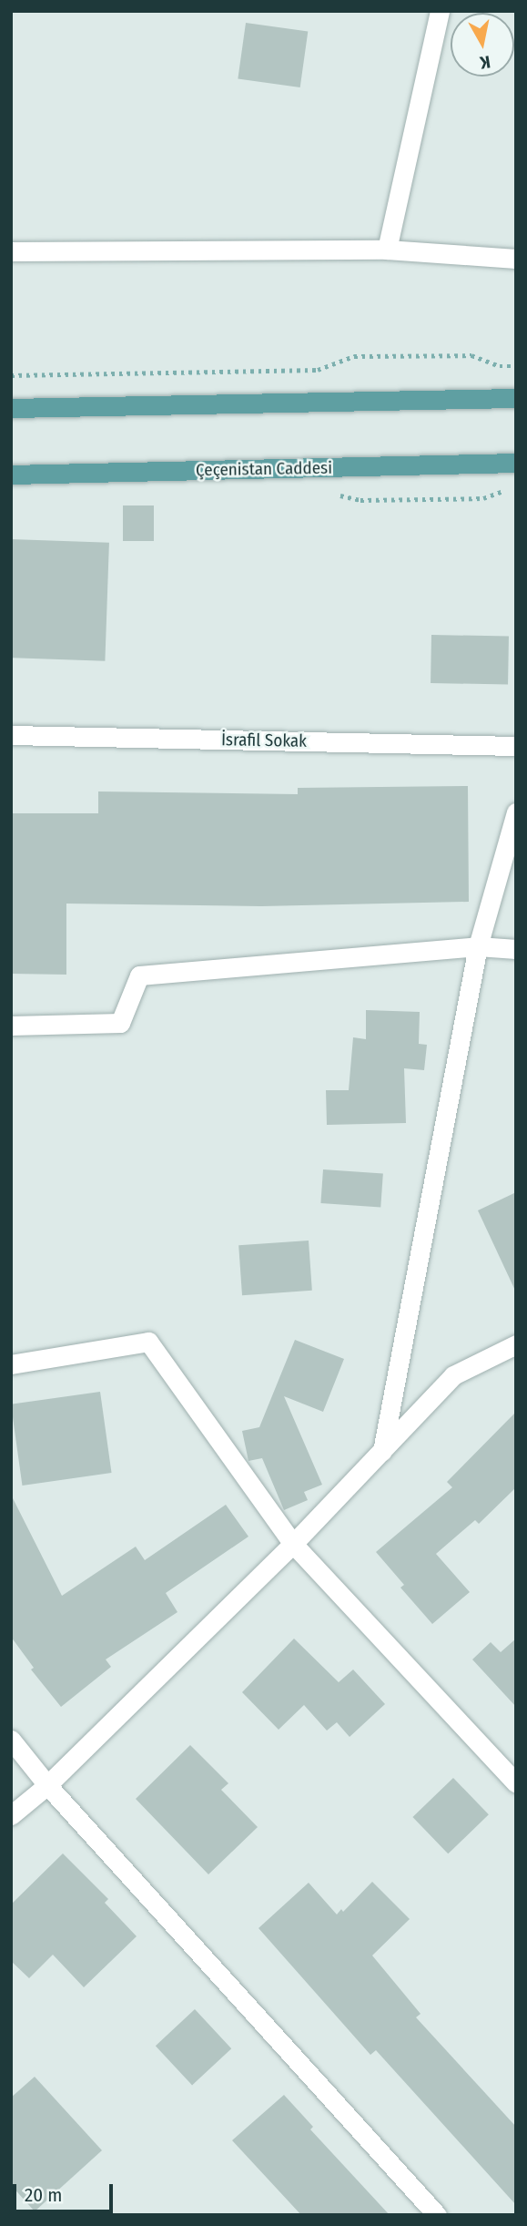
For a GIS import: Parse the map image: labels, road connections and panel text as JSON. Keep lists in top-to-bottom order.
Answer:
{
  "streets": {
    "main road": ["Çeçenistan Caddesi"],
    "street": ["İsrafil Sokak"]
  },
  "scale_bar": "20 m",
  "north": "bottom"
}
